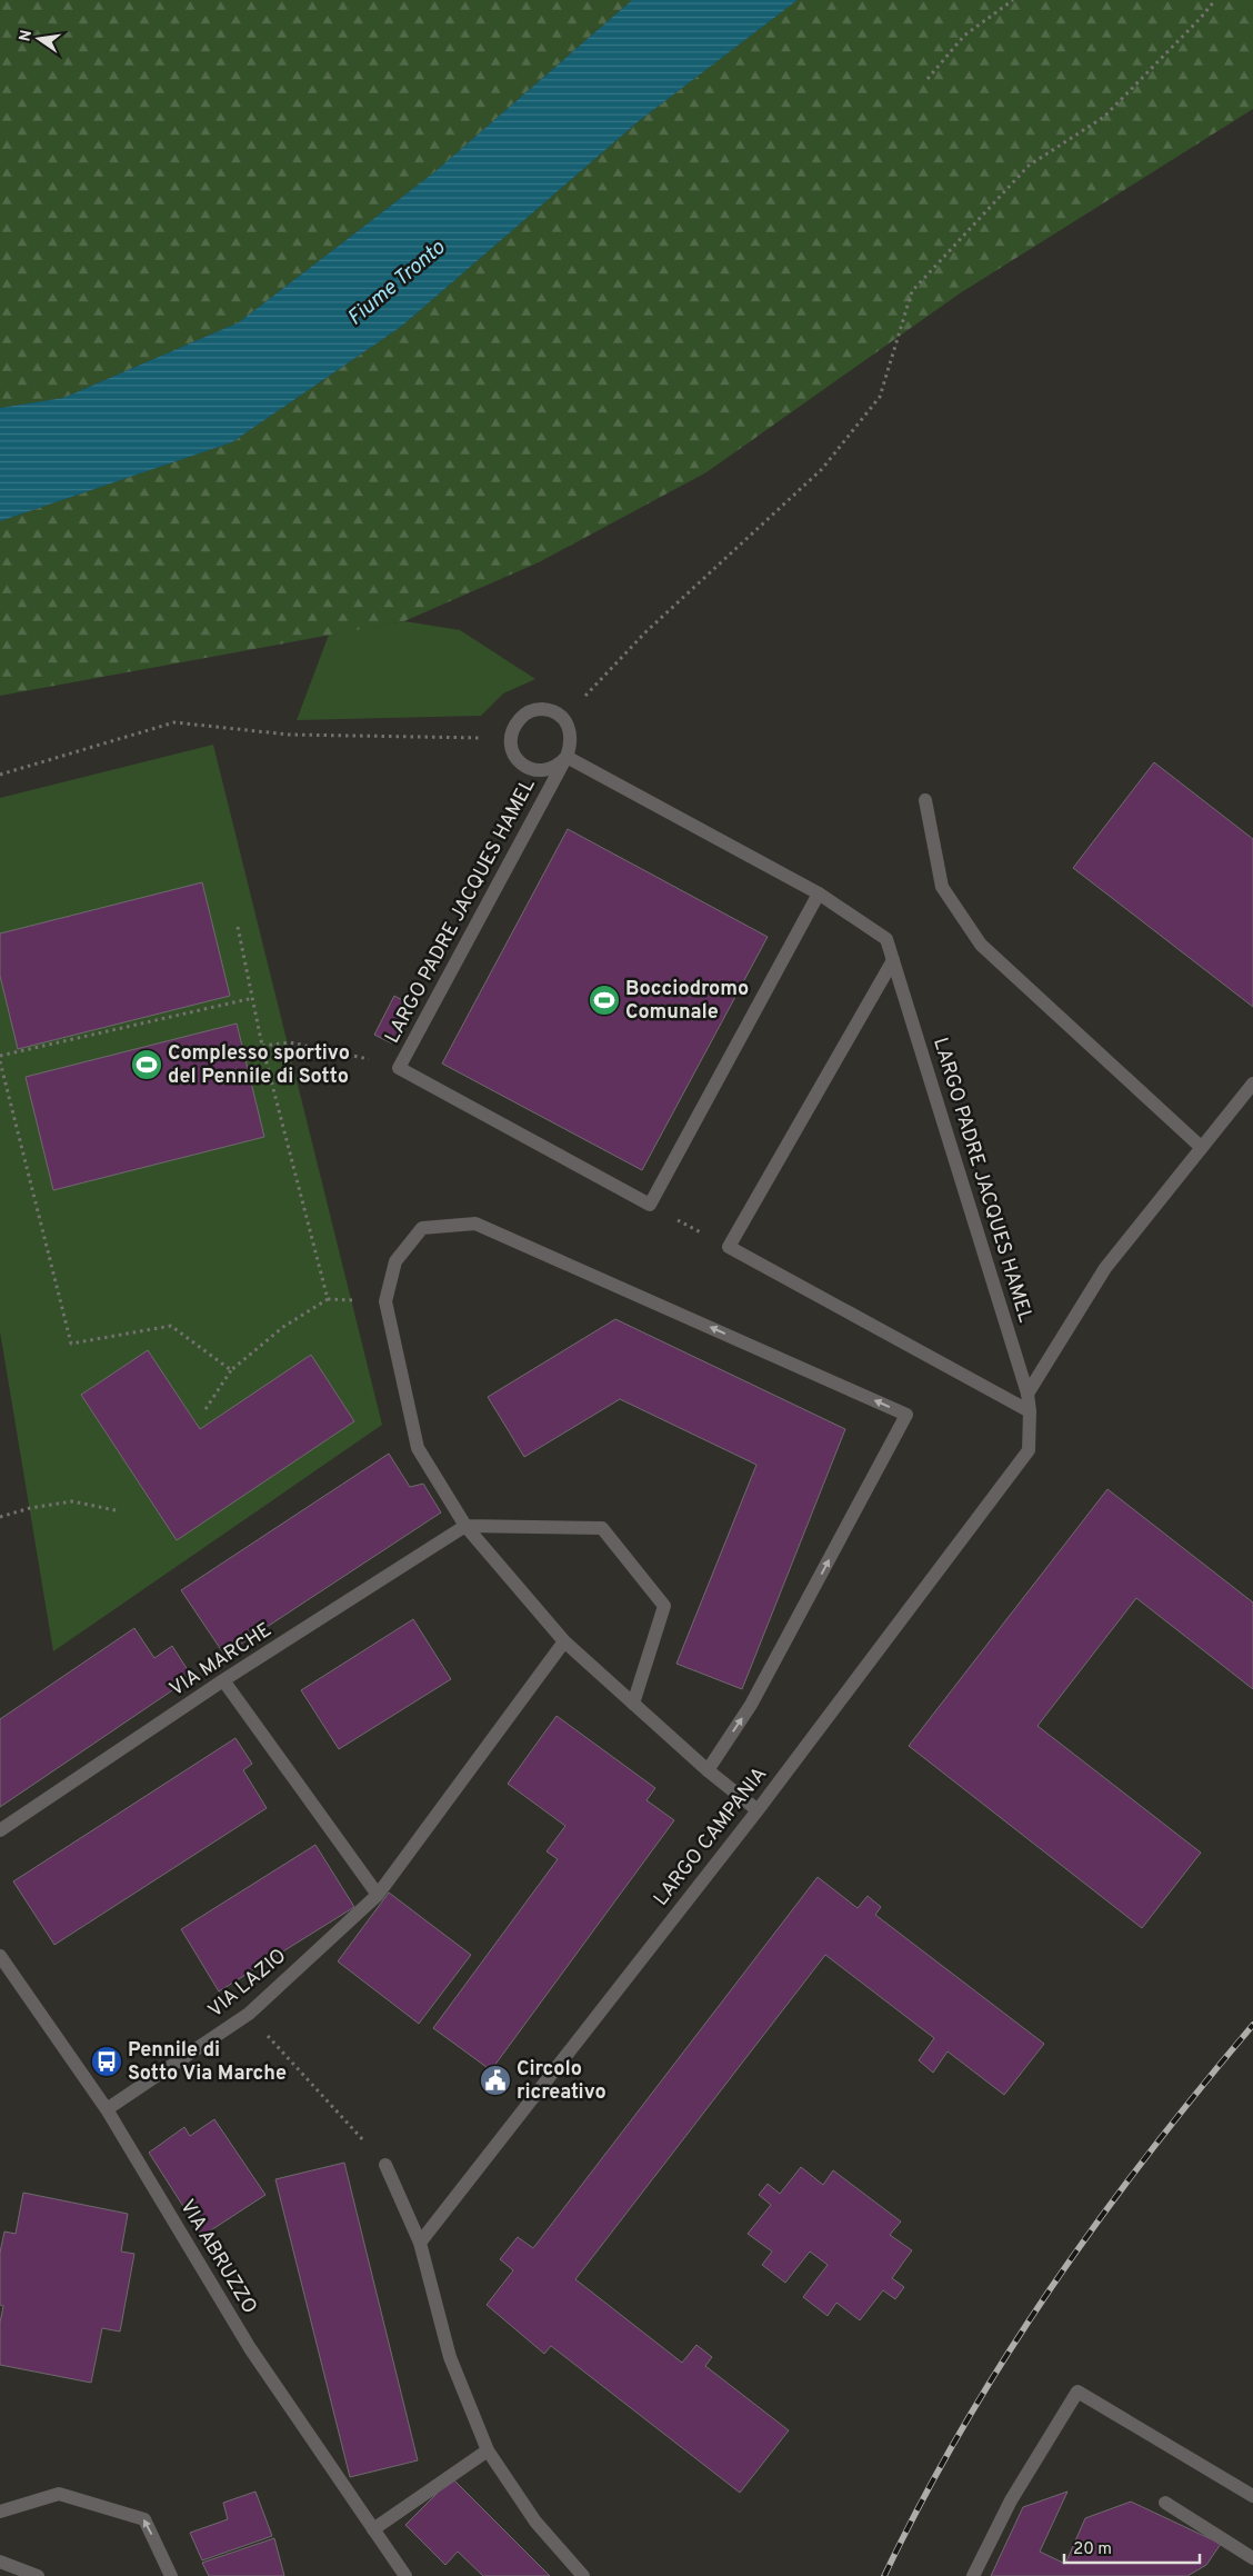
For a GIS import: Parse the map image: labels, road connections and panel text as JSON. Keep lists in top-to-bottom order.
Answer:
{
  "streets": {
    "street": [
      "LARGO PADRE JACQUES HAMEL",
      "VIA MARCHE",
      "LARGO CAMPANIA",
      "VIA LAZIO",
      "VIA ABRUZZO"
    ]
  },
  "crossings": [
    ["LARGO PADRE JACQUES HAMEL", "LARGO CAMPANIA"],
    ["VIA LAZIO", "VIA ABRUZZO"]
  ],
  "water": ["Fiume Tronto"],
  "places": {
    "sports": ["Bocciodromo Comunale", "Complesso sportivo del Pennile di Sotto"],
    "bus stop": ["Pennile di Sotto Via Marche"],
    "public building": ["Circolo ricreativo"]
  },
  "scale_bar": "20 m",
  "north": "left"
}
